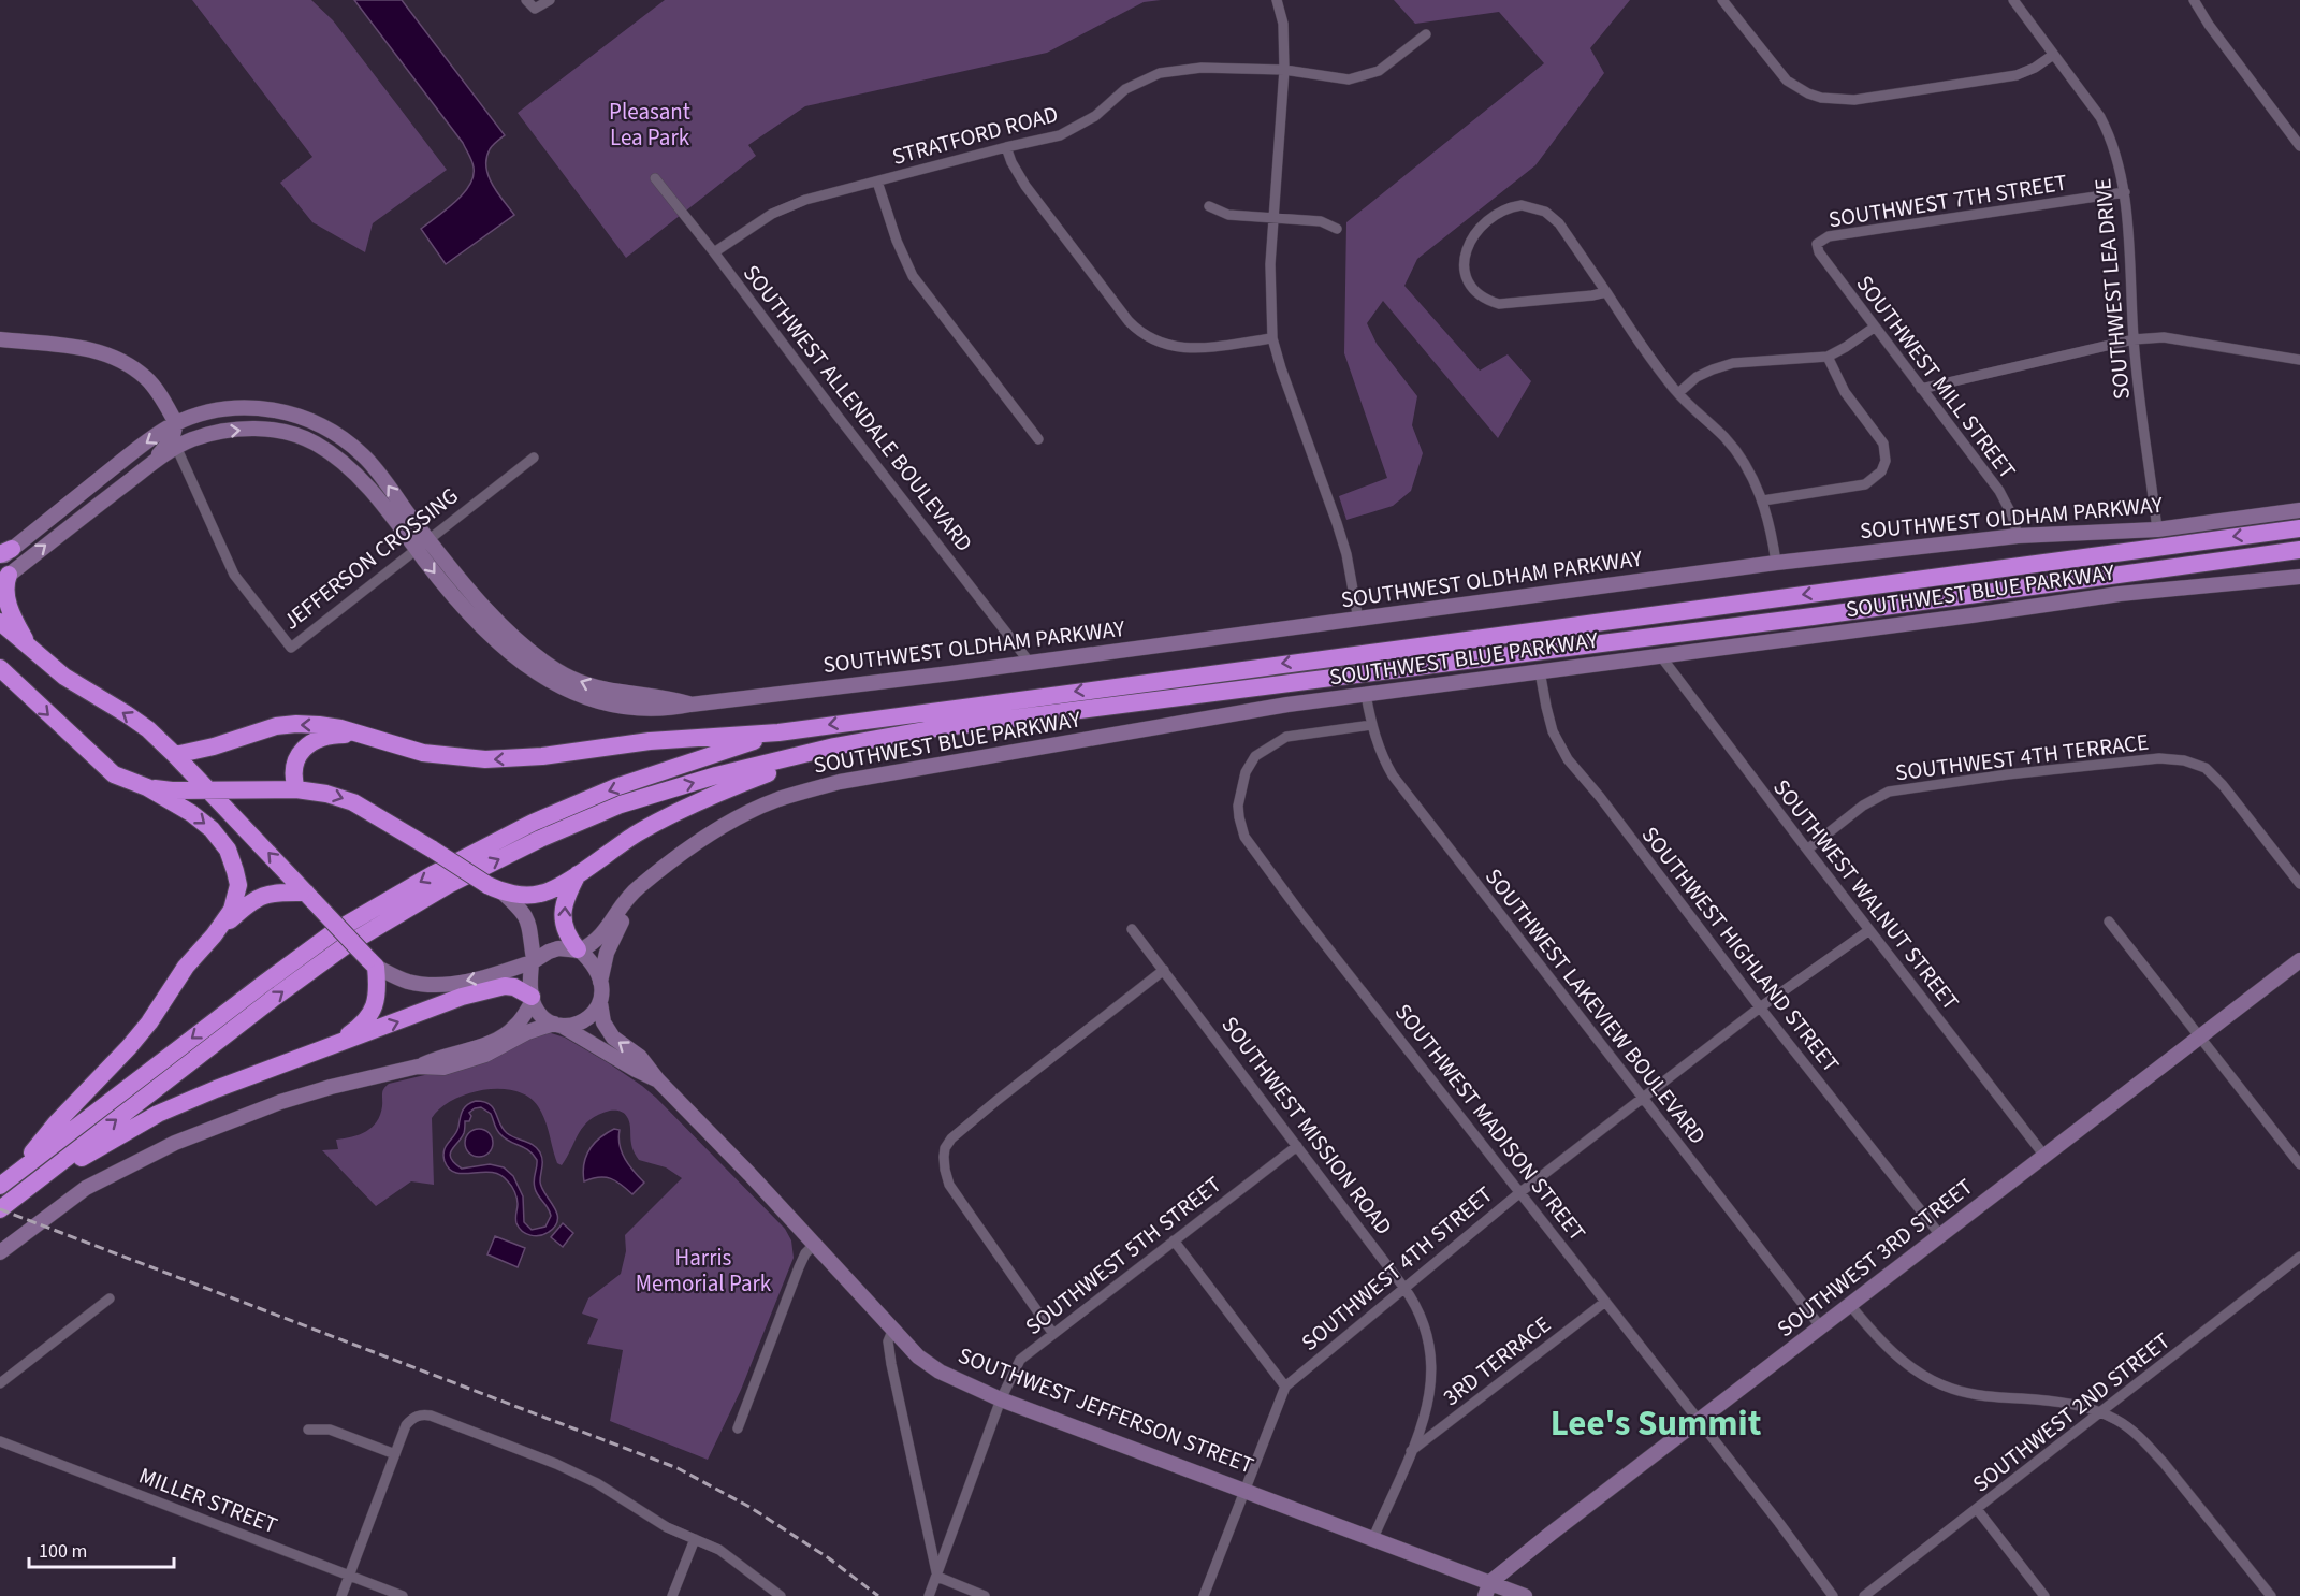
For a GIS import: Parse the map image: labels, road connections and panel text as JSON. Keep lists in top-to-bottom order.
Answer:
{
  "streets": {
    "street": [
      "STRATFORD ROAD",
      "SOUTHWEST 7TH STREET",
      "SOUTHWEST LEA DRIVE",
      "SOUTHWEST MILL STREET",
      "SOUTHWEST ALLENDALE BOULEVARD",
      "SOUTHWEST OLDHAM PARKWAY",
      "JEFFERSON CROSSING",
      "SOUTHWEST BLUE PARKWAY",
      "SOUTHWEST 4TH TERRACE",
      "SOUTHWEST WALNUT STREET",
      "SOUTHWEST HIGHLAND STREET",
      "SOUTHWEST LAKEVIEW BOULEVARD",
      "SOUTHWEST MADISON STREET",
      "SOUTHWEST MISSION ROAD",
      "SOUTHWEST 5TH STREET",
      "SOUTHWEST 3RD STREET",
      "SOUTHWEST 4TH STREET",
      "3RD TERRACE",
      "SOUTHWEST JEFFERSON STREET",
      "SOUTHWEST 2ND STREET",
      "MILLER STREET"
    ]
  },
  "crossings": [
    ["STRATFORD ROAD", "SOUTHWEST ALLENDALE BOULEVARD"],
    ["SOUTHWEST 7TH STREET", "SOUTHWEST LEA DRIVE"],
    ["SOUTHWEST 7TH STREET", "SOUTHWEST MILL STREET"],
    ["SOUTHWEST LEA DRIVE", "SOUTHWEST OLDHAM PARKWAY"],
    ["SOUTHWEST MILL STREET", "SOUTHWEST OLDHAM PARKWAY"],
    ["SOUTHWEST ALLENDALE BOULEVARD", "SOUTHWEST OLDHAM PARKWAY"],
    ["SOUTHWEST OLDHAM PARKWAY", "JEFFERSON CROSSING"],
    ["SOUTHWEST BLUE PARKWAY", "SOUTHWEST WALNUT STREET"],
    ["SOUTHWEST BLUE PARKWAY", "SOUTHWEST HIGHLAND STREET"],
    ["SOUTHWEST BLUE PARKWAY", "SOUTHWEST LAKEVIEW BOULEVARD"],
    ["SOUTHWEST BLUE PARKWAY", "SOUTHWEST JEFFERSON STREET"],
    ["SOUTHWEST 4TH TERRACE", "SOUTHWEST WALNUT STREET"],
    ["SOUTHWEST WALNUT STREET", "SOUTHWEST 3RD STREET"],
    ["SOUTHWEST WALNUT STREET", "SOUTHWEST 4TH STREET"],
    ["SOUTHWEST HIGHLAND STREET", "SOUTHWEST 3RD STREET"],
    ["SOUTHWEST HIGHLAND STREET", "SOUTHWEST 4TH STREET"],
    ["SOUTHWEST LAKEVIEW BOULEVARD", "SOUTHWEST MADISON STREET"],
    ["SOUTHWEST LAKEVIEW BOULEVARD", "SOUTHWEST 3RD STREET"],
    ["SOUTHWEST LAKEVIEW BOULEVARD", "SOUTHWEST 4TH STREET"],
    ["SOUTHWEST MADISON STREET", "SOUTHWEST 3RD STREET"],
    ["SOUTHWEST MADISON STREET", "SOUTHWEST 4TH STREET"],
    ["SOUTHWEST MADISON STREET", "3RD TERRACE"],
    ["SOUTHWEST MISSION ROAD", "SOUTHWEST 5TH STREET"],
    ["SOUTHWEST MISSION ROAD", "SOUTHWEST 4TH STREET"],
    ["SOUTHWEST MISSION ROAD", "3RD TERRACE"],
    ["SOUTHWEST MISSION ROAD", "SOUTHWEST JEFFERSON STREET"],
    ["SOUTHWEST 5TH STREET", "SOUTHWEST JEFFERSON STREET"],
    ["SOUTHWEST 3RD STREET", "SOUTHWEST JEFFERSON STREET"],
    ["SOUTHWEST 4TH STREET", "SOUTHWEST JEFFERSON STREET"]
  ],
  "districts": ["Lee's Summit"],
  "parks": ["Pleasant Lea Park", "Harris Memorial Park"],
  "scale_bar": "100 m"
}
